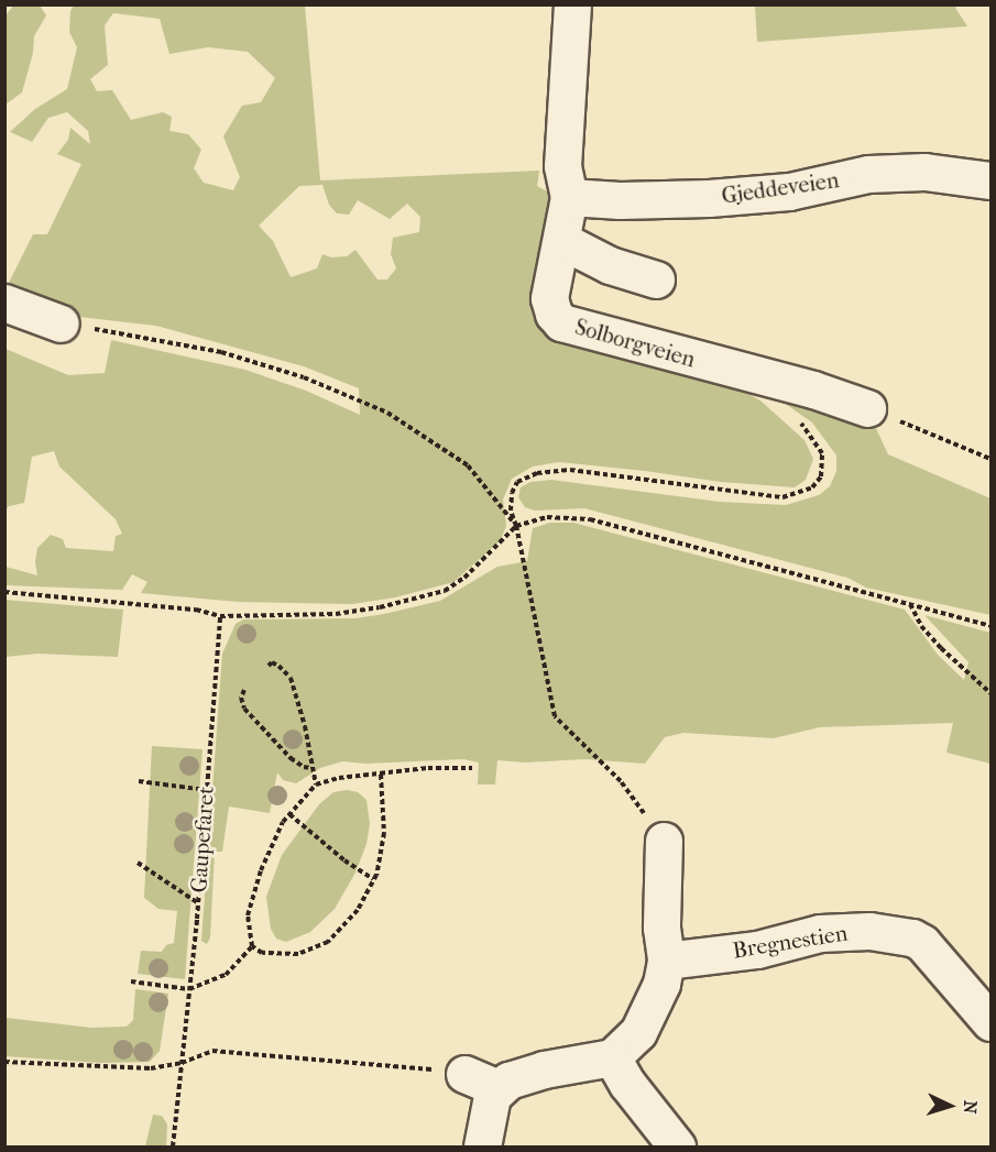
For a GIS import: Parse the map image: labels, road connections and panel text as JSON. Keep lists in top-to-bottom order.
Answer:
{
  "streets": {
    "street": ["Gjeddeveien", "Solborgveien", "Bregnestien"],
    "path": ["Gaupefaret"]
  },
  "crossings": [
    ["Gjeddeveien", "Solborgveien"]
  ],
  "north": "right"
}
